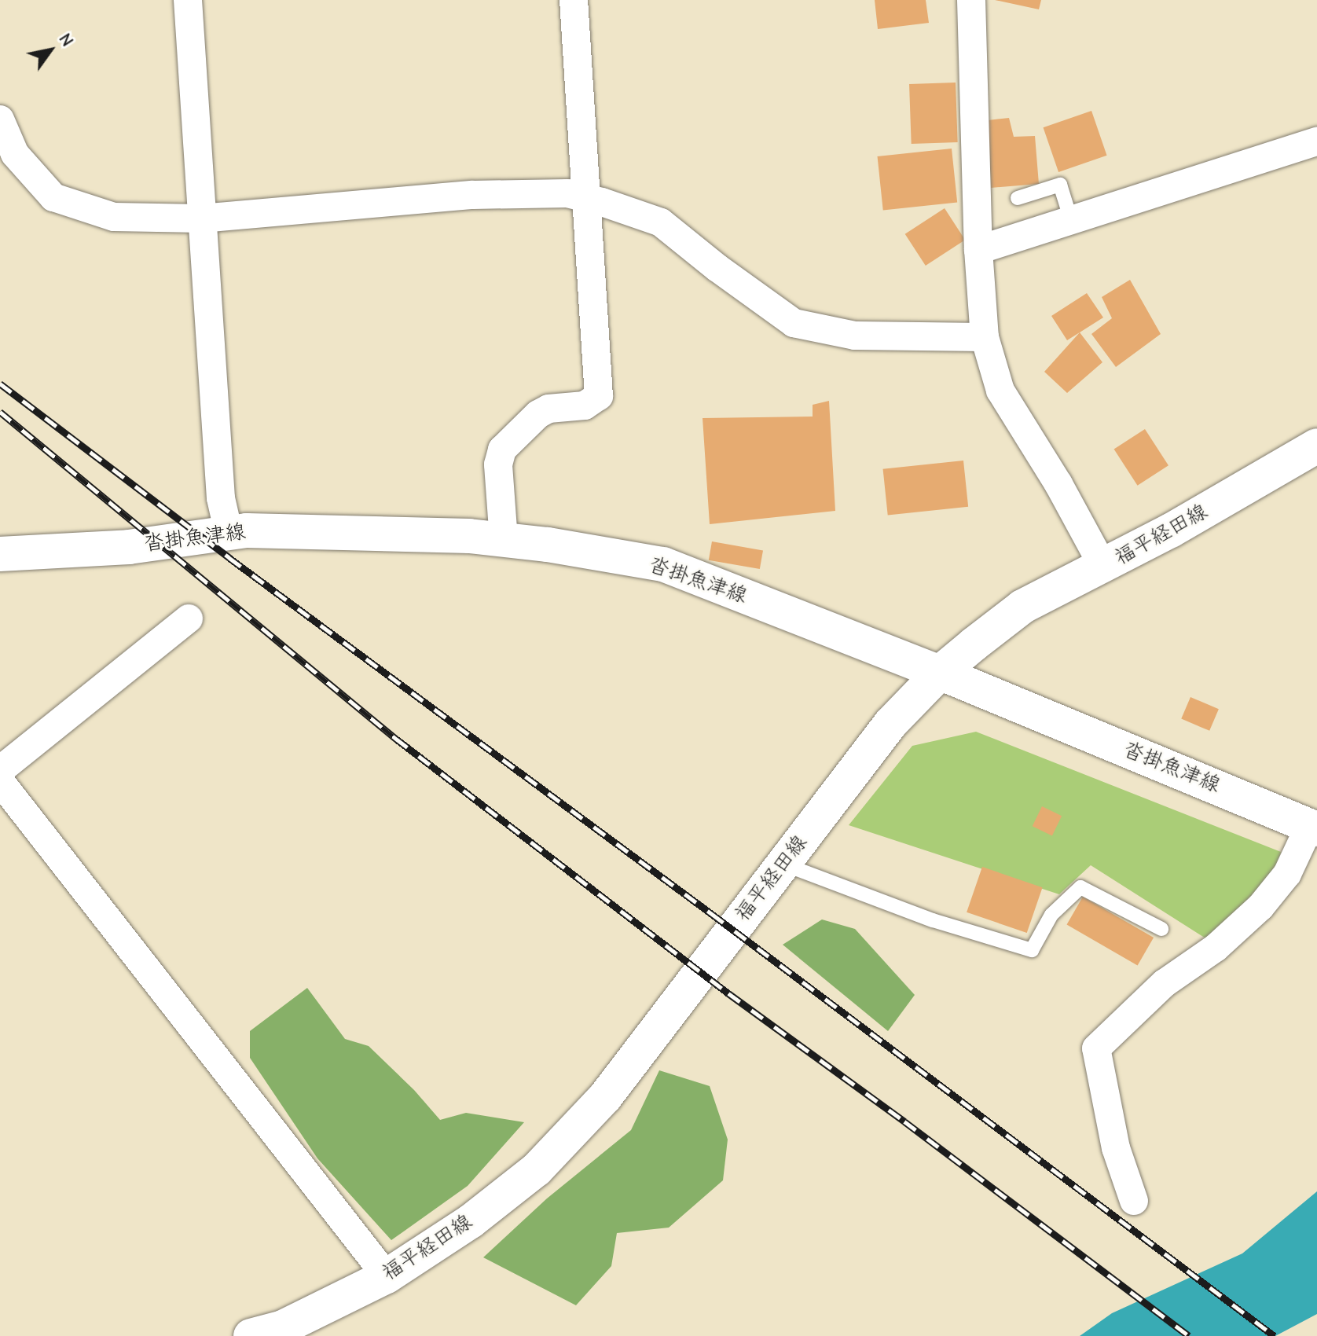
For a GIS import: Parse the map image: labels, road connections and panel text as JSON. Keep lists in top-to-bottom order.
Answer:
{
  "streets": {
    "main road": ["福平経田線", "沓掛魚津線"]
  },
  "crossings": [
    ["福平経田線", "沓掛魚津線"]
  ],
  "north": "top right"
}
